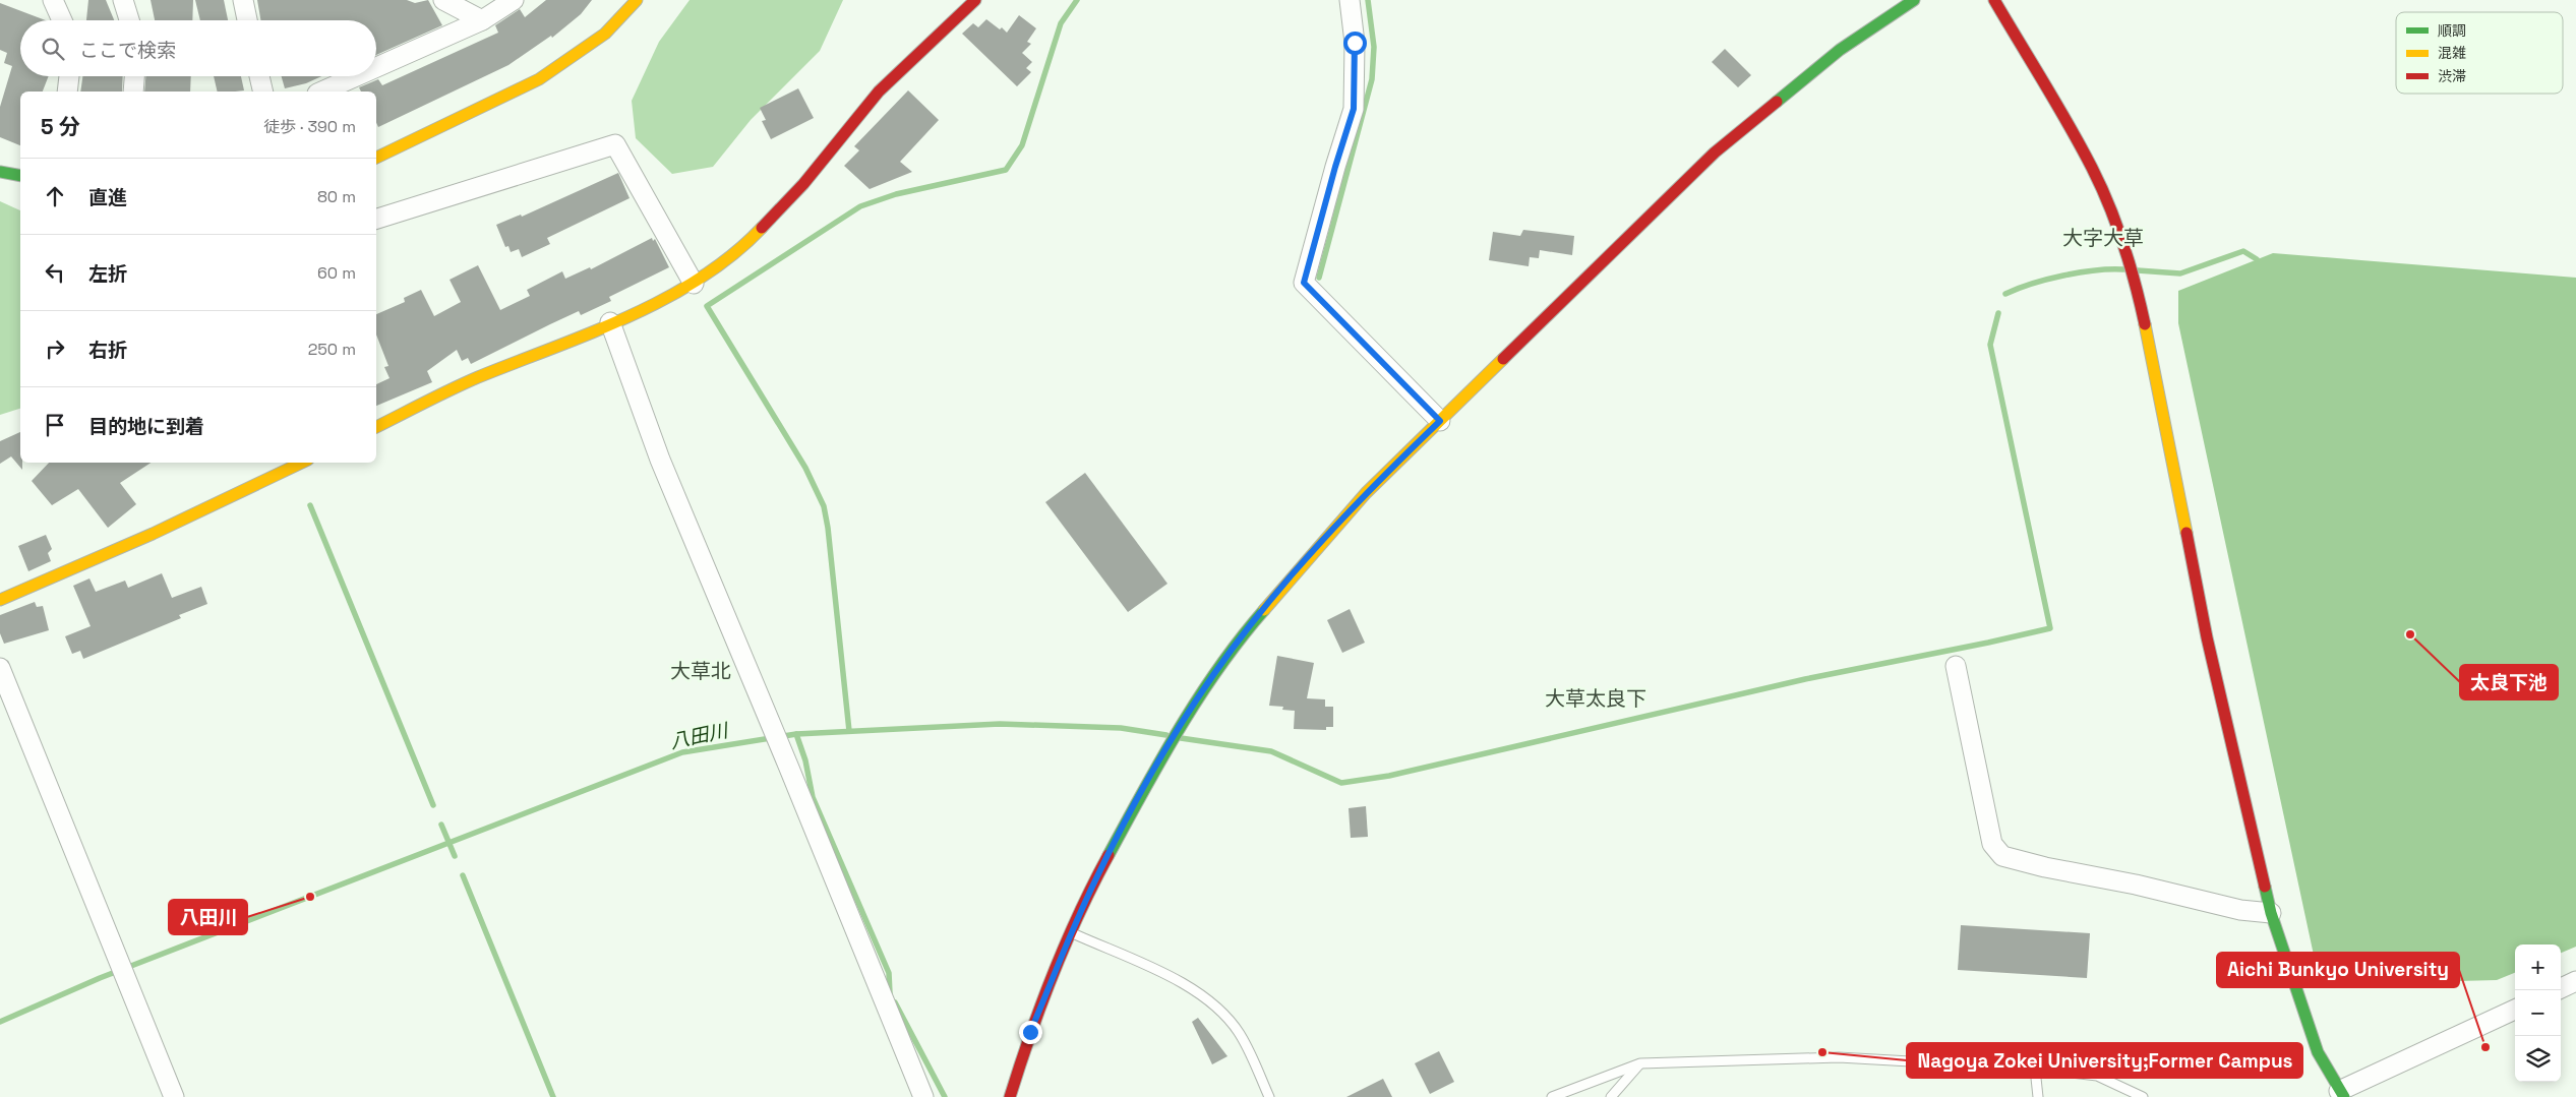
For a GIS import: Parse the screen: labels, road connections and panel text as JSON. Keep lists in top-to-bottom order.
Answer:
{
  "districts": ["大字大草", "大草北", "大草太良下"],
  "water": ["八田川"],
  "places": [
    "太良下池",
    "八田川",
    "Aichi Bunkyo University",
    "Nagoya Zokei University;Former Campus"
  ],
  "legend": ["順調", "混雑", "渋滞"],
  "page": {
    "search": "ここで検索",
    "heading": ["5 分", "徒歩 · 390 m"],
    "list": [
      ["直進", "80 m"],
      ["左折", "60 m"],
      ["右折", "250 m"],
      "目的地に到着"
    ],
    "map_buttons": ["+", "−"]
  }
}
